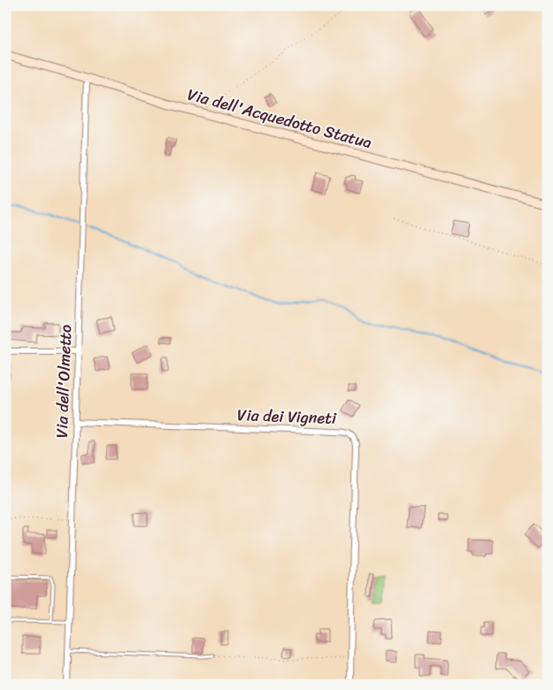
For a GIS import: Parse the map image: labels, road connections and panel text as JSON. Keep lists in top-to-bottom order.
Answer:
{
  "streets": {
    "street": ["Via dell'Acquedotto Statua", "Via dell'Olmetto", "Via dei Vigneti"]
  },
  "crossings": [
    ["Via dell'Acquedotto Statua", "Via dell'Olmetto"],
    ["Via dell'Olmetto", "Via dei Vigneti"]
  ]
}
